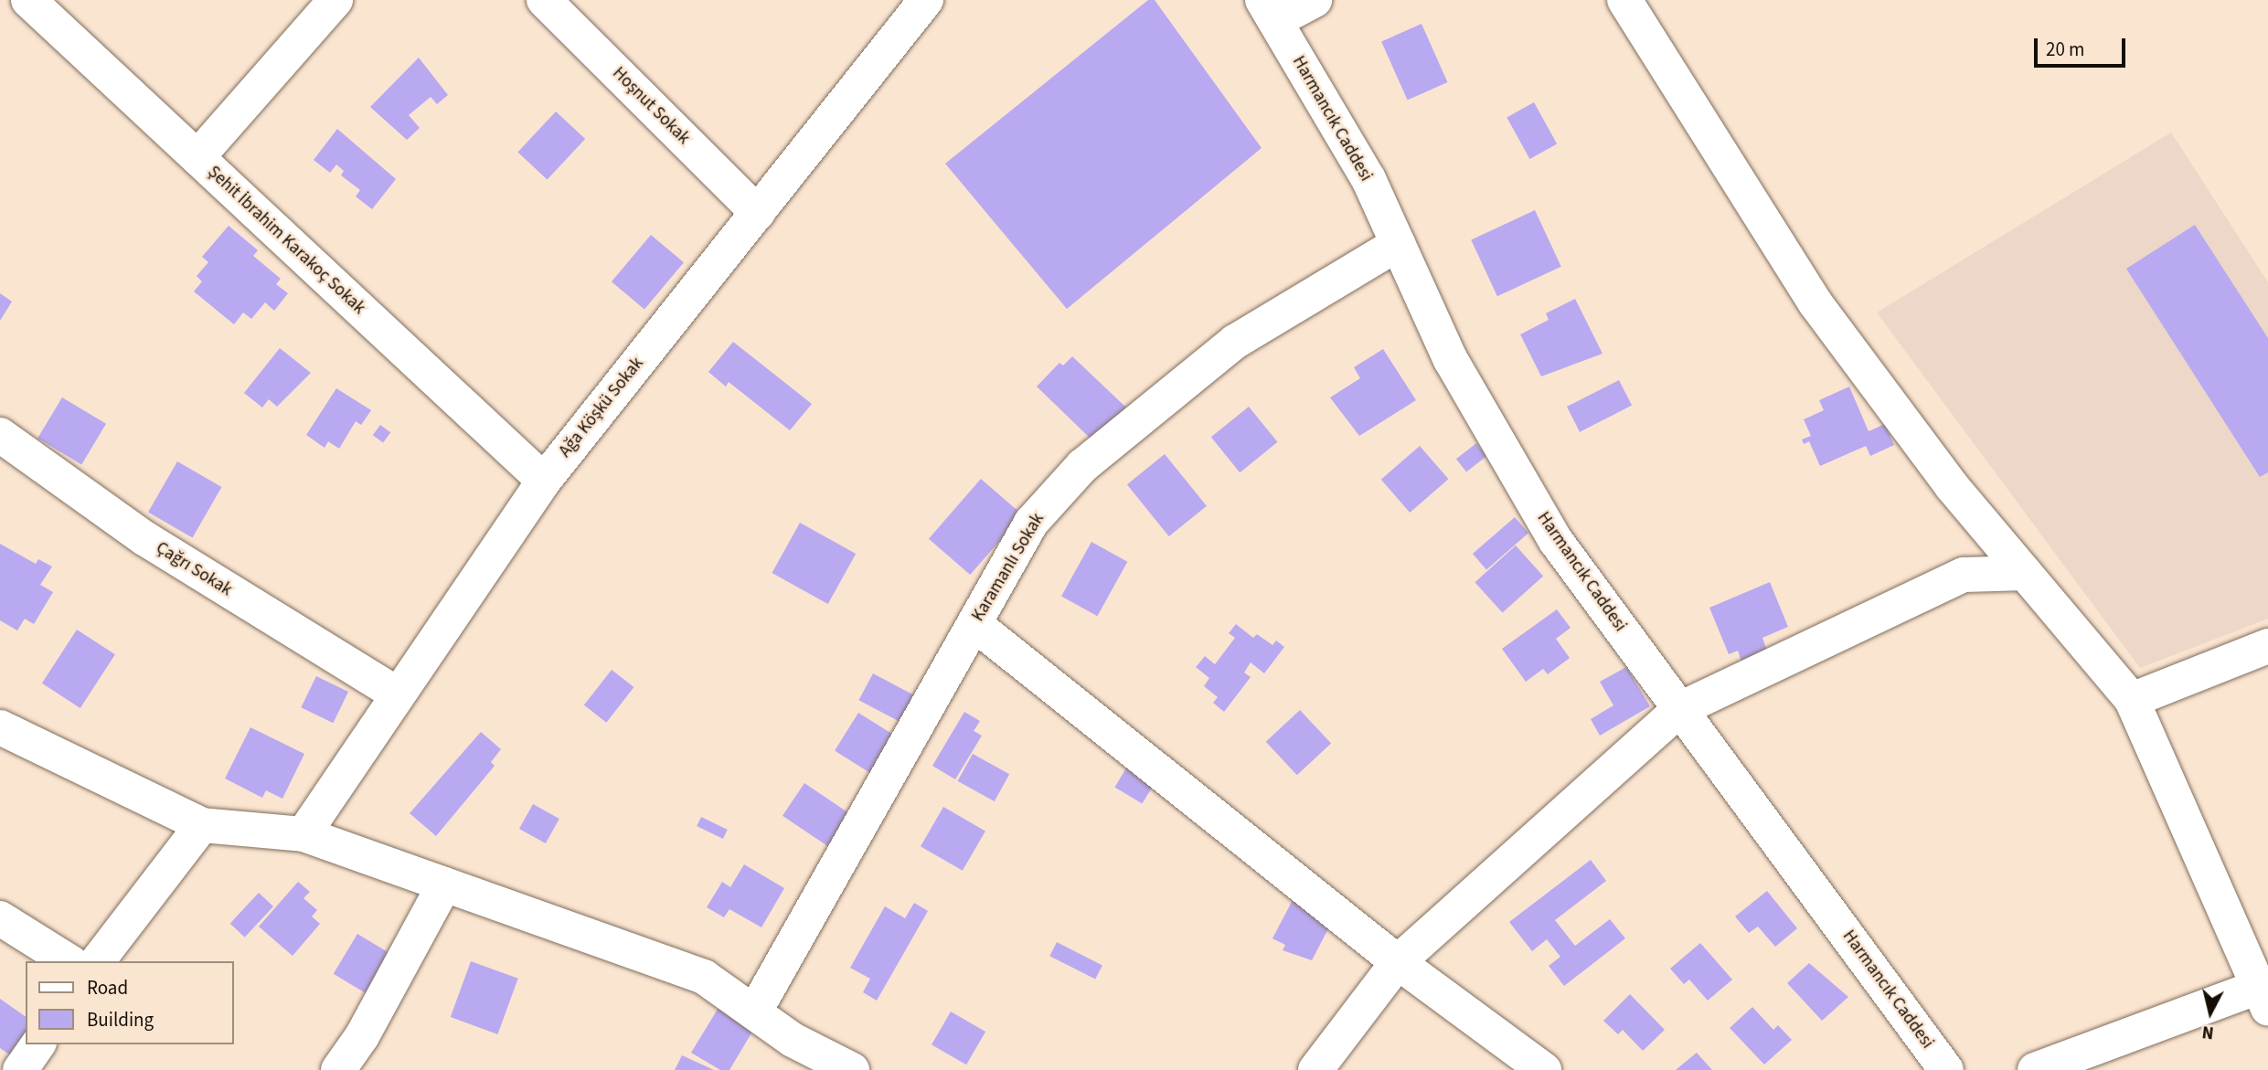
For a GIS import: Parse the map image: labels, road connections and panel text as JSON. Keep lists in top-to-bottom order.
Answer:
{
  "streets": {
    "street": [
      "Hoşnut Sokak",
      "Harmancık Caddesi",
      "Şehit İbrahim Karakoç Sokak",
      "Ağa Köşkü Sokak",
      "Karamanlı Sokak",
      "Çağrı Sokak"
    ]
  },
  "crossings": [
    ["Hoşnut Sokak", "Ağa Köşkü Sokak"],
    ["Harmancık Caddesi", "Karamanlı Sokak"],
    ["Şehit İbrahim Karakoç Sokak", "Ağa Köşkü Sokak"],
    ["Ağa Köşkü Sokak", "Çağrı Sokak"]
  ],
  "legend": ["Road", "Building"],
  "scale_bar": "20 m",
  "north": "bottom"
}
